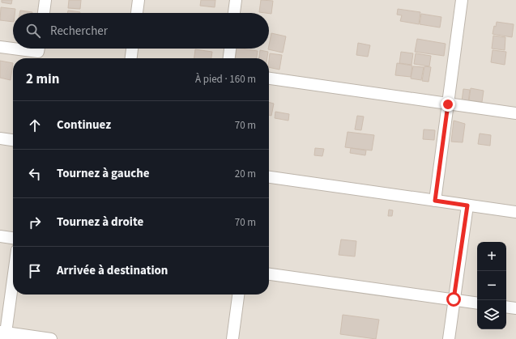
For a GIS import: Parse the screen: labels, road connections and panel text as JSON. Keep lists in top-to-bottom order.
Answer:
{
  "page": {
    "search": "Rechercher",
    "heading": ["2 min", "À pied · 160 m"],
    "list": [
      ["Continuez", "70 m"],
      ["Tournez à gauche", "20 m"],
      ["Tournez à droite", "70 m"],
      "Arrivée à destination"
    ],
    "map_buttons": ["+", "−"]
  }
}
